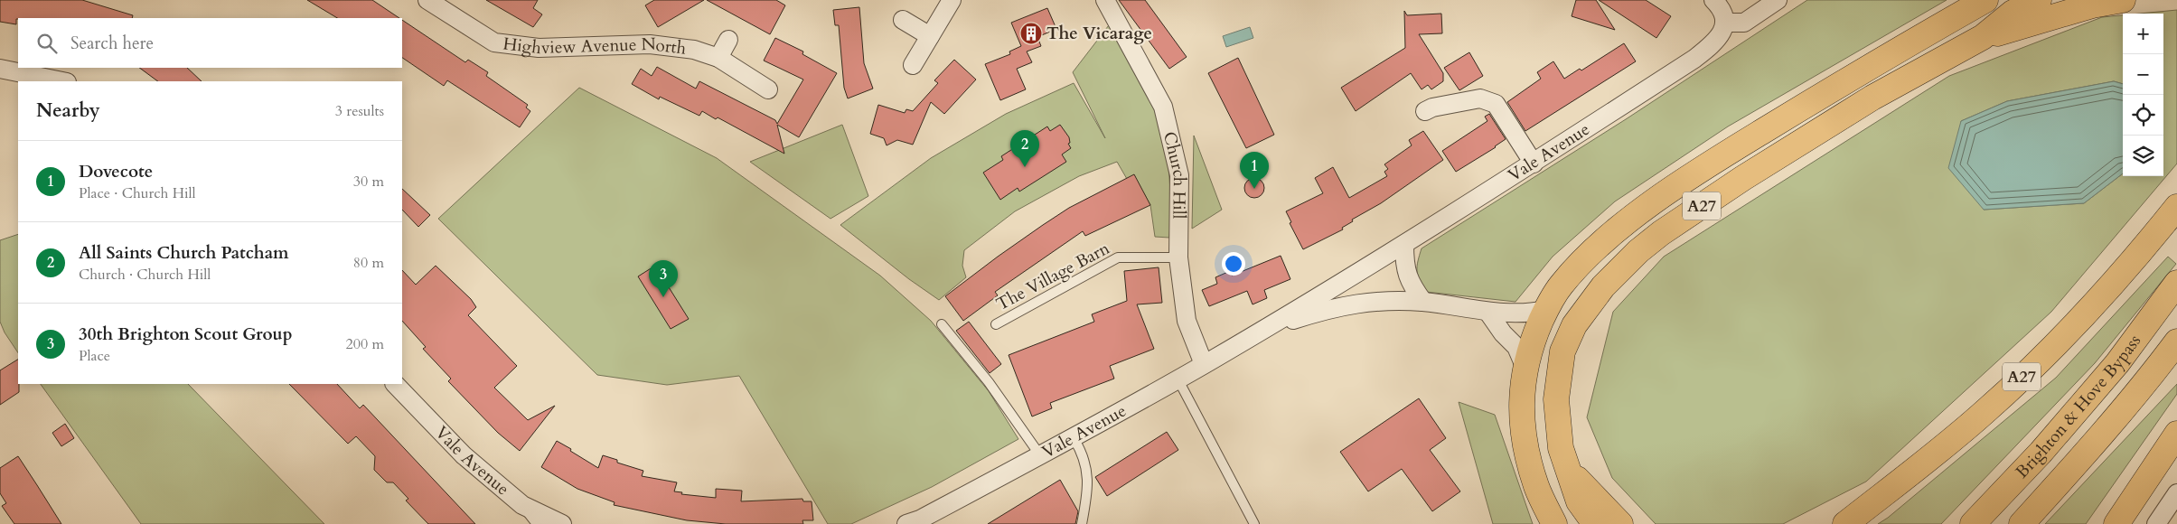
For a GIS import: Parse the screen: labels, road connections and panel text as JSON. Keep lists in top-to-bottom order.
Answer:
{
  "streets": {
    "highway": ["A27", "Brighton & Hove Bypass"],
    "street": ["Highview Avenue North", "Vale Avenue", "Church Hill"],
    "lane": ["The Village Barn"]
  },
  "crossings": [
    ["Vale Avenue", "Church Hill"],
    ["Vale Avenue", "A27"],
    ["Church Hill", "The Village Barn"]
  ],
  "places": {
    "building": ["The Vicarage"]
  },
  "page": {
    "map_buttons": ["+", "−"],
    "search": "Search here",
    "heading": ["Nearby", "3 results"],
    "pins": ["2", "1", "3"],
    "list": [
      {
        "mark": "1",
        "name": "Dovecote",
        "note": "Place · Church Hill",
        "value": "30 m"
      },
      {
        "mark": "2",
        "name": "All Saints Church Patcham",
        "note": "Church · Church Hill",
        "value": "80 m"
      },
      {
        "mark": "3",
        "name": "30th Brighton Scout Group",
        "note": "Place",
        "value": "200 m"
      }
    ]
  }
}
